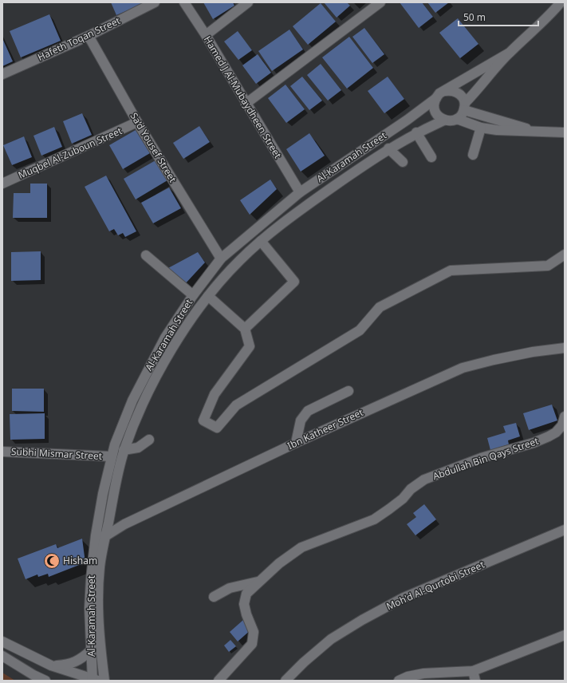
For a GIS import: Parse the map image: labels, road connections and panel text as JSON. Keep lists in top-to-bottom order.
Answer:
{
  "streets": {
    "street": [
      "Hafeth Toqan Street",
      "Hamed J Al-Mubaydheen Street",
      "Sa‘d Yousef Street",
      "Muqbel Al-Zuboun Street",
      "Al-Karamah Street",
      "Ibn Katheer Street",
      "Subhi Mismar Street",
      "Abdullah Bin Qays Street",
      "Moh'd Al-Qurtobi Street"
    ]
  },
  "crossings": [
    ["Hafeth Toqan Street", "Sa‘d Yousef Street"],
    ["Hamed J Al-Mubaydheen Street", "Al-Karamah Street"],
    ["Sa‘d Yousef Street", "Muqbel Al-Zuboun Street"],
    ["Sa‘d Yousef Street", "Al-Karamah Street"],
    ["Al-Karamah Street", "Ibn Katheer Street"],
    ["Al-Karamah Street", "Subhi Mismar Street"]
  ],
  "places": {
    "mosque": ["Hisham"]
  },
  "scale_bar": "50 m"
}
